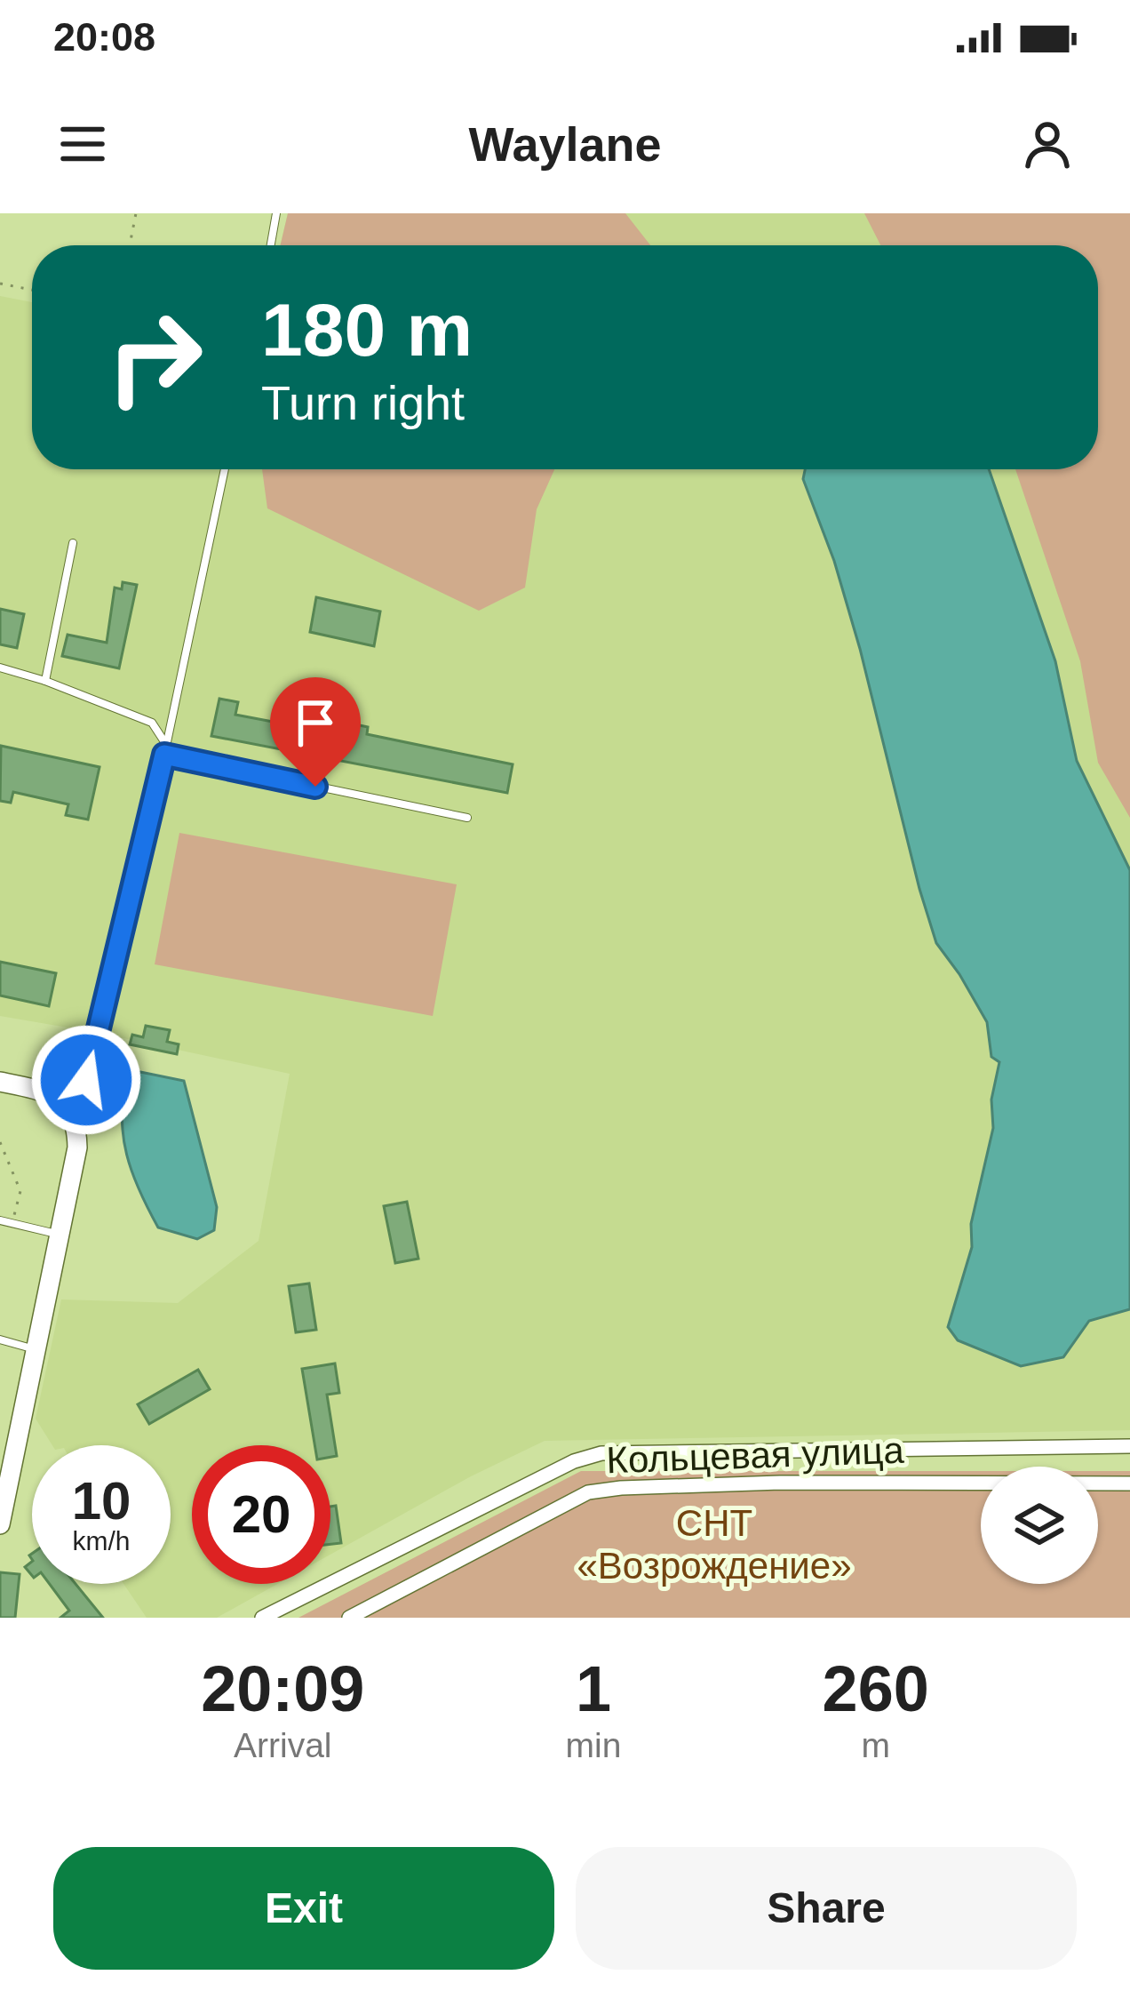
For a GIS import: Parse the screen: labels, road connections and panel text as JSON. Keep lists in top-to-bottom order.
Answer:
{
  "streets": {
    "street": ["Кольцевая улица"]
  },
  "parks": ["СНТ «Возрождение»"],
  "page": {
    "status": "20:08",
    "header": "Waylane",
    "turn": ["180 m", "Turn right"],
    "speed": "10 km/h",
    "limit": "20",
    "eta": [
      "20:09",
      "Arrival",
      "1",
      "min",
      "260",
      "m"
    ],
    "buttons": ["Exit", "Share"]
  }
}
